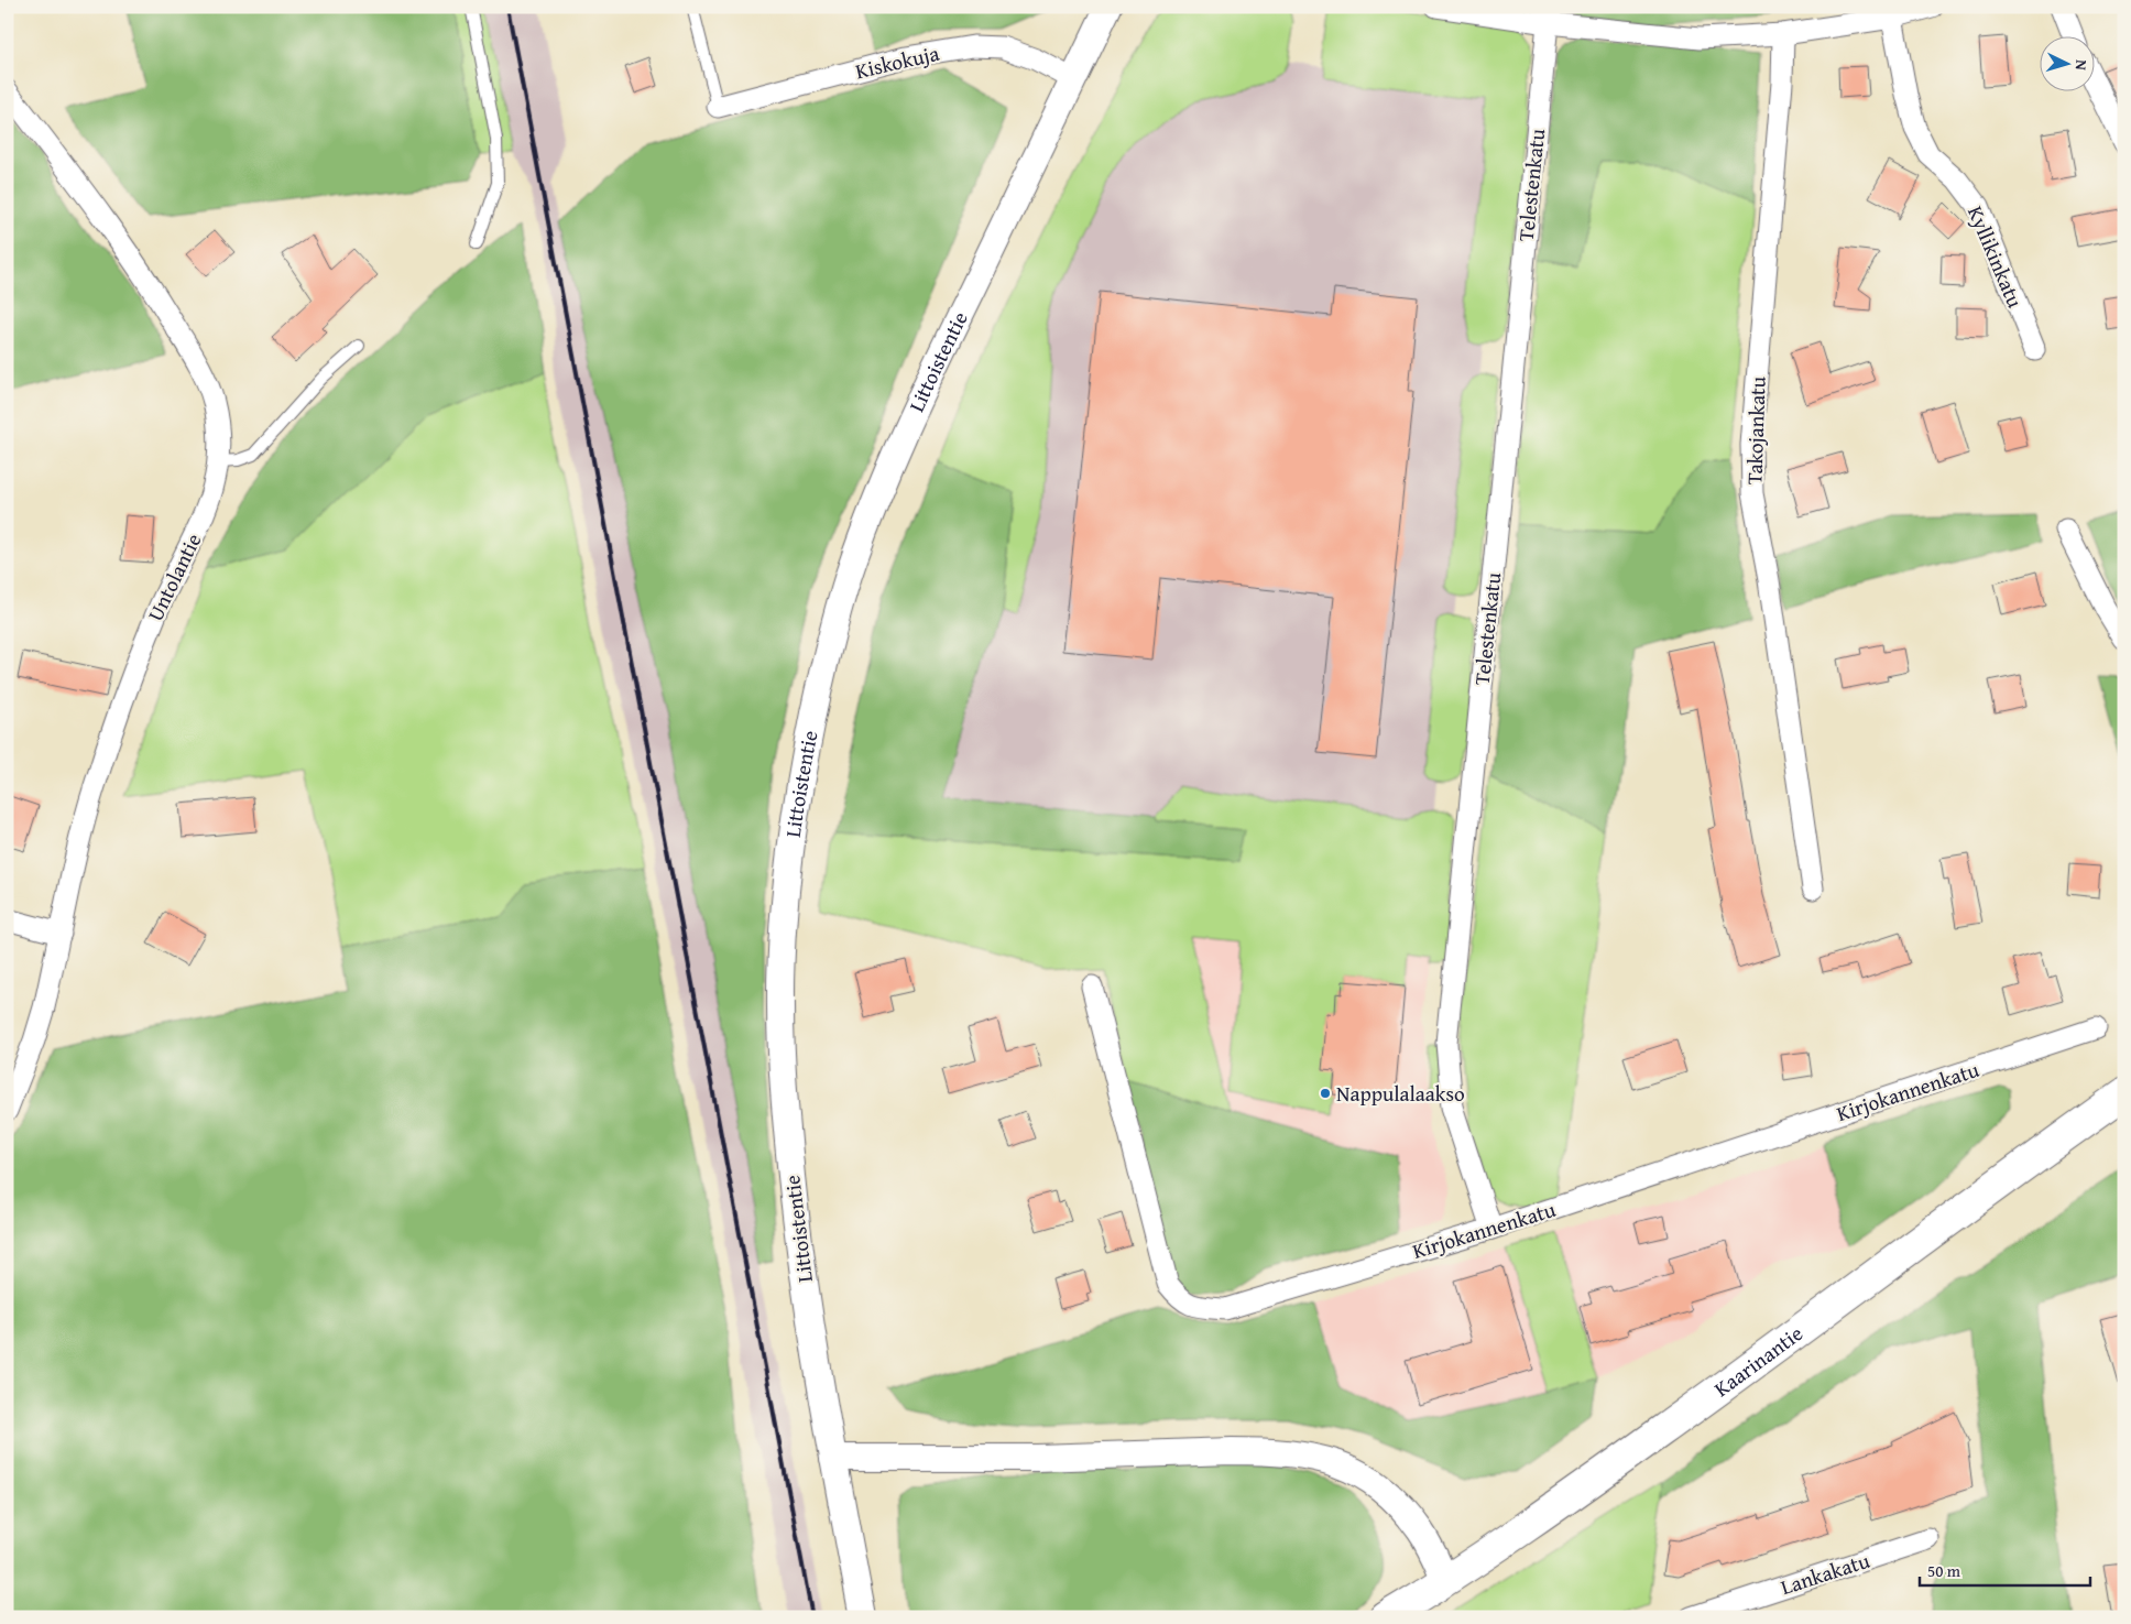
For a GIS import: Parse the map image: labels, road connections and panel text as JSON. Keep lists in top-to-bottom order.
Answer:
{
  "streets": {
    "main road": ["Kaarinantie"],
    "street": [
      "Kiskokuja",
      "Telestenkatu",
      "Kyllikinkatu",
      "Littoistentie",
      "Takojankatu",
      "Untolantie",
      "Kirjokannenkatu",
      "Lankakatu"
    ]
  },
  "crossings": [
    ["Kiskokuja", "Littoistentie"],
    ["Telestenkatu", "Kirjokannenkatu"]
  ],
  "places": ["Nappulalaakso"],
  "scale_bar": "50 m",
  "north": "right"
}
